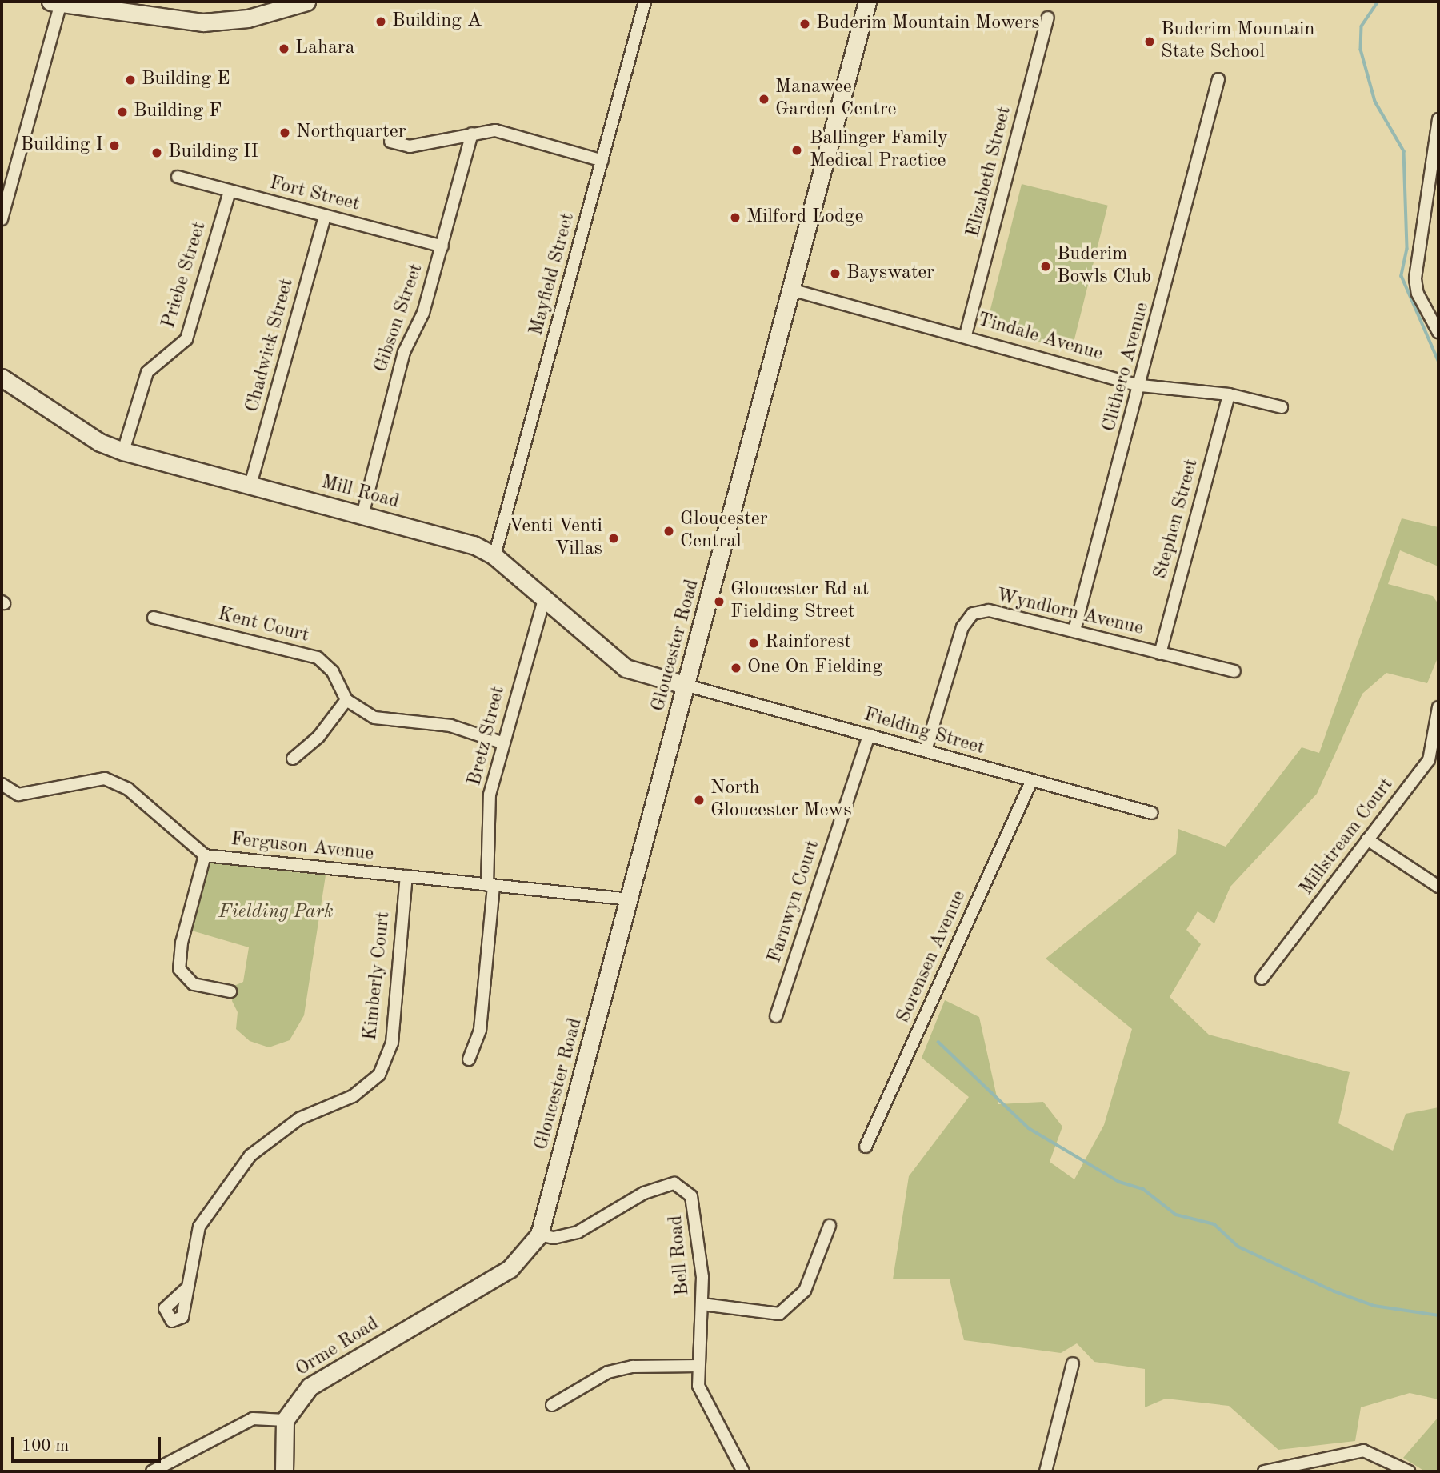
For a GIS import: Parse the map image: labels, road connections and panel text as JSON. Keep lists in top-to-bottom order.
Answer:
{
  "streets": {
    "main road": ["Mill Road", "Gloucester Road", "Orme Road"],
    "street": [
      "Elizabeth Street",
      "Fort Street",
      "Mayfield Street",
      "Priebe Street",
      "Gibson Street",
      "Tindale Avenue",
      "Chadwick Street",
      "Clithero Avenue",
      "Stephen Street",
      "Wyndlorn Avenue",
      "Kent Court",
      "Fielding Street",
      "Bretz Street",
      "Millstream Court",
      "Ferguson Avenue",
      "Farnwyn Court",
      "Sorensen Avenue",
      "Kimberly Court",
      "Bell Road"
    ]
  },
  "crossings": [
    ["Elizabeth Street", "Tindale Avenue"],
    ["Fort Street", "Priebe Street"],
    ["Fort Street", "Gibson Street"],
    ["Fort Street", "Chadwick Street"],
    ["Mayfield Street", "Mill Road"],
    ["Priebe Street", "Mill Road"],
    ["Gibson Street", "Mill Road"],
    ["Tindale Avenue", "Clithero Avenue"],
    ["Tindale Avenue", "Stephen Street"],
    ["Tindale Avenue", "Gloucester Road"],
    ["Chadwick Street", "Mill Road"],
    ["Clithero Avenue", "Wyndlorn Avenue"],
    ["Mill Road", "Gloucester Road"],
    ["Mill Road", "Fielding Street"],
    ["Mill Road", "Bretz Street"],
    ["Stephen Street", "Wyndlorn Avenue"],
    ["Wyndlorn Avenue", "Fielding Street"],
    ["Gloucester Road", "Fielding Street"],
    ["Gloucester Road", "Ferguson Avenue"],
    ["Gloucester Road", "Bell Road"],
    ["Gloucester Road", "Orme Road"],
    ["Fielding Street", "Farnwyn Court"],
    ["Fielding Street", "Sorensen Avenue"],
    ["Bretz Street", "Ferguson Avenue"],
    ["Ferguson Avenue", "Kimberly Court"],
    ["Bell Road", "Orme Road"]
  ],
  "parks": ["Fielding Park"],
  "places": [
    "Building A",
    "Buderim Mountain Mowers",
    "Buderim Mountain State School",
    "Lahara",
    "Building E",
    "Manawee Garden Centre",
    "Building F",
    "Northquarter",
    "Building I",
    "Ballinger Family Medical Practice",
    "Building H",
    "Milford Lodge",
    "Buderim Bowls Club",
    "Bayswater",
    "Gloucester Central",
    "Venti Venti Villas",
    "Gloucester Rd at Fielding Street",
    "Rainforest",
    "One On Fielding",
    "North Gloucester Mews"
  ],
  "scale_bar": "100 m"
}
